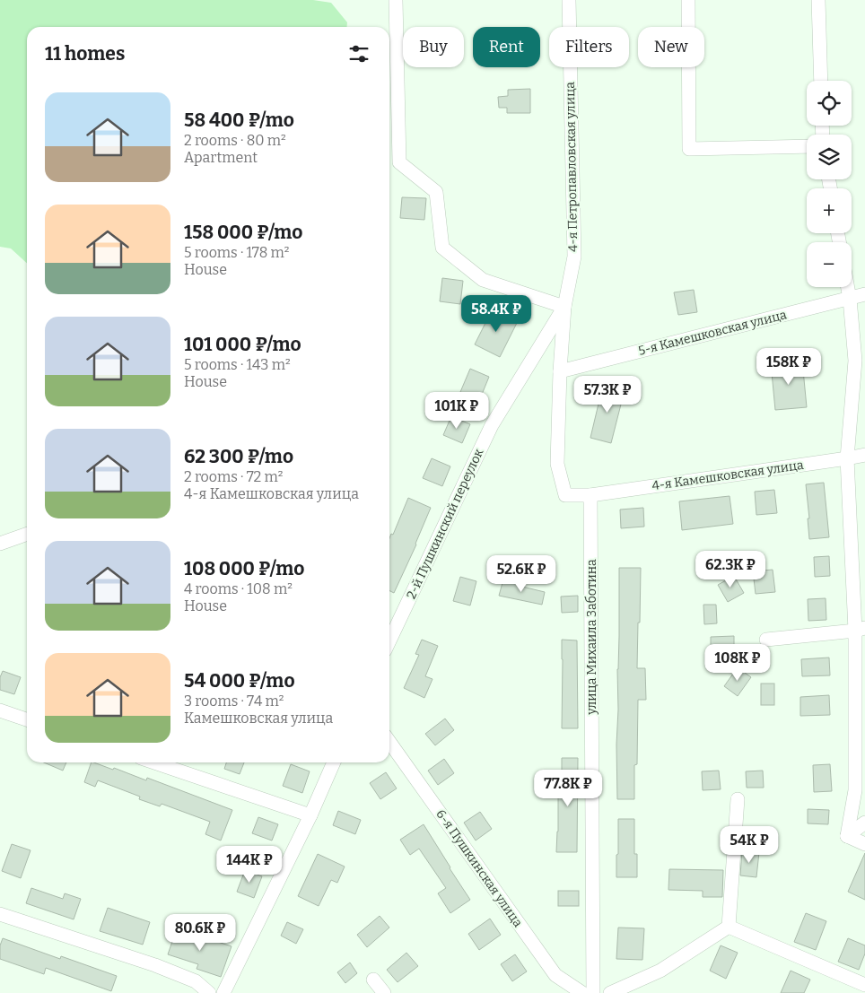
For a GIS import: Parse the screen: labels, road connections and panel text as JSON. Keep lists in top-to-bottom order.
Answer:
{
  "streets": {
    "street": [
      "4-я Петропавловская улица",
      "5-я Камешковская улица",
      "4-я Камешковская улица",
      "2-й Пушкинский переулок",
      "улица Михаила Заботина",
      "6-я Пушкинская улица"
    ]
  },
  "crossings": [
    ["4-я Петропавловская улица", "2-й Пушкинский переулок"],
    ["4-я Камешковская улица", "улица Михаила Заботина"]
  ],
  "page": {
    "chip": [
      "Buy",
      "Rent",
      "Filters",
      "New"
    ],
    "heading": "11 homes",
    "map_buttons": ["+", "−"],
    "list": [
      {
        "name": "58 400 ₽/mo",
        "note": "2 rooms · 80 m² · Apartment"
      },
      {
        "name": "158 000 ₽/mo",
        "note": "5 rooms · 178 m² · House"
      },
      {
        "name": "101 000 ₽/mo",
        "note": "5 rooms · 143 m² · House"
      },
      {
        "name": "62 300 ₽/mo",
        "note": "2 rooms · 72 m² · 4-я Камешковская улица"
      },
      {
        "name": "108 000 ₽/mo",
        "note": "4 rooms · 108 m² · House"
      },
      {
        "name": "54 000 ₽/mo",
        "note": "3 rooms · 74 m² · Камешковская улица"
      }
    ],
    "price": [
      "58.4K ₽",
      "158K ₽",
      "57.3K ₽",
      "101K ₽",
      "62.3K ₽",
      "52.6K ₽",
      "108K ₽",
      "77.8K ₽",
      "54K ₽",
      "144K ₽",
      "80.6K ₽"
    ]
  }
}
